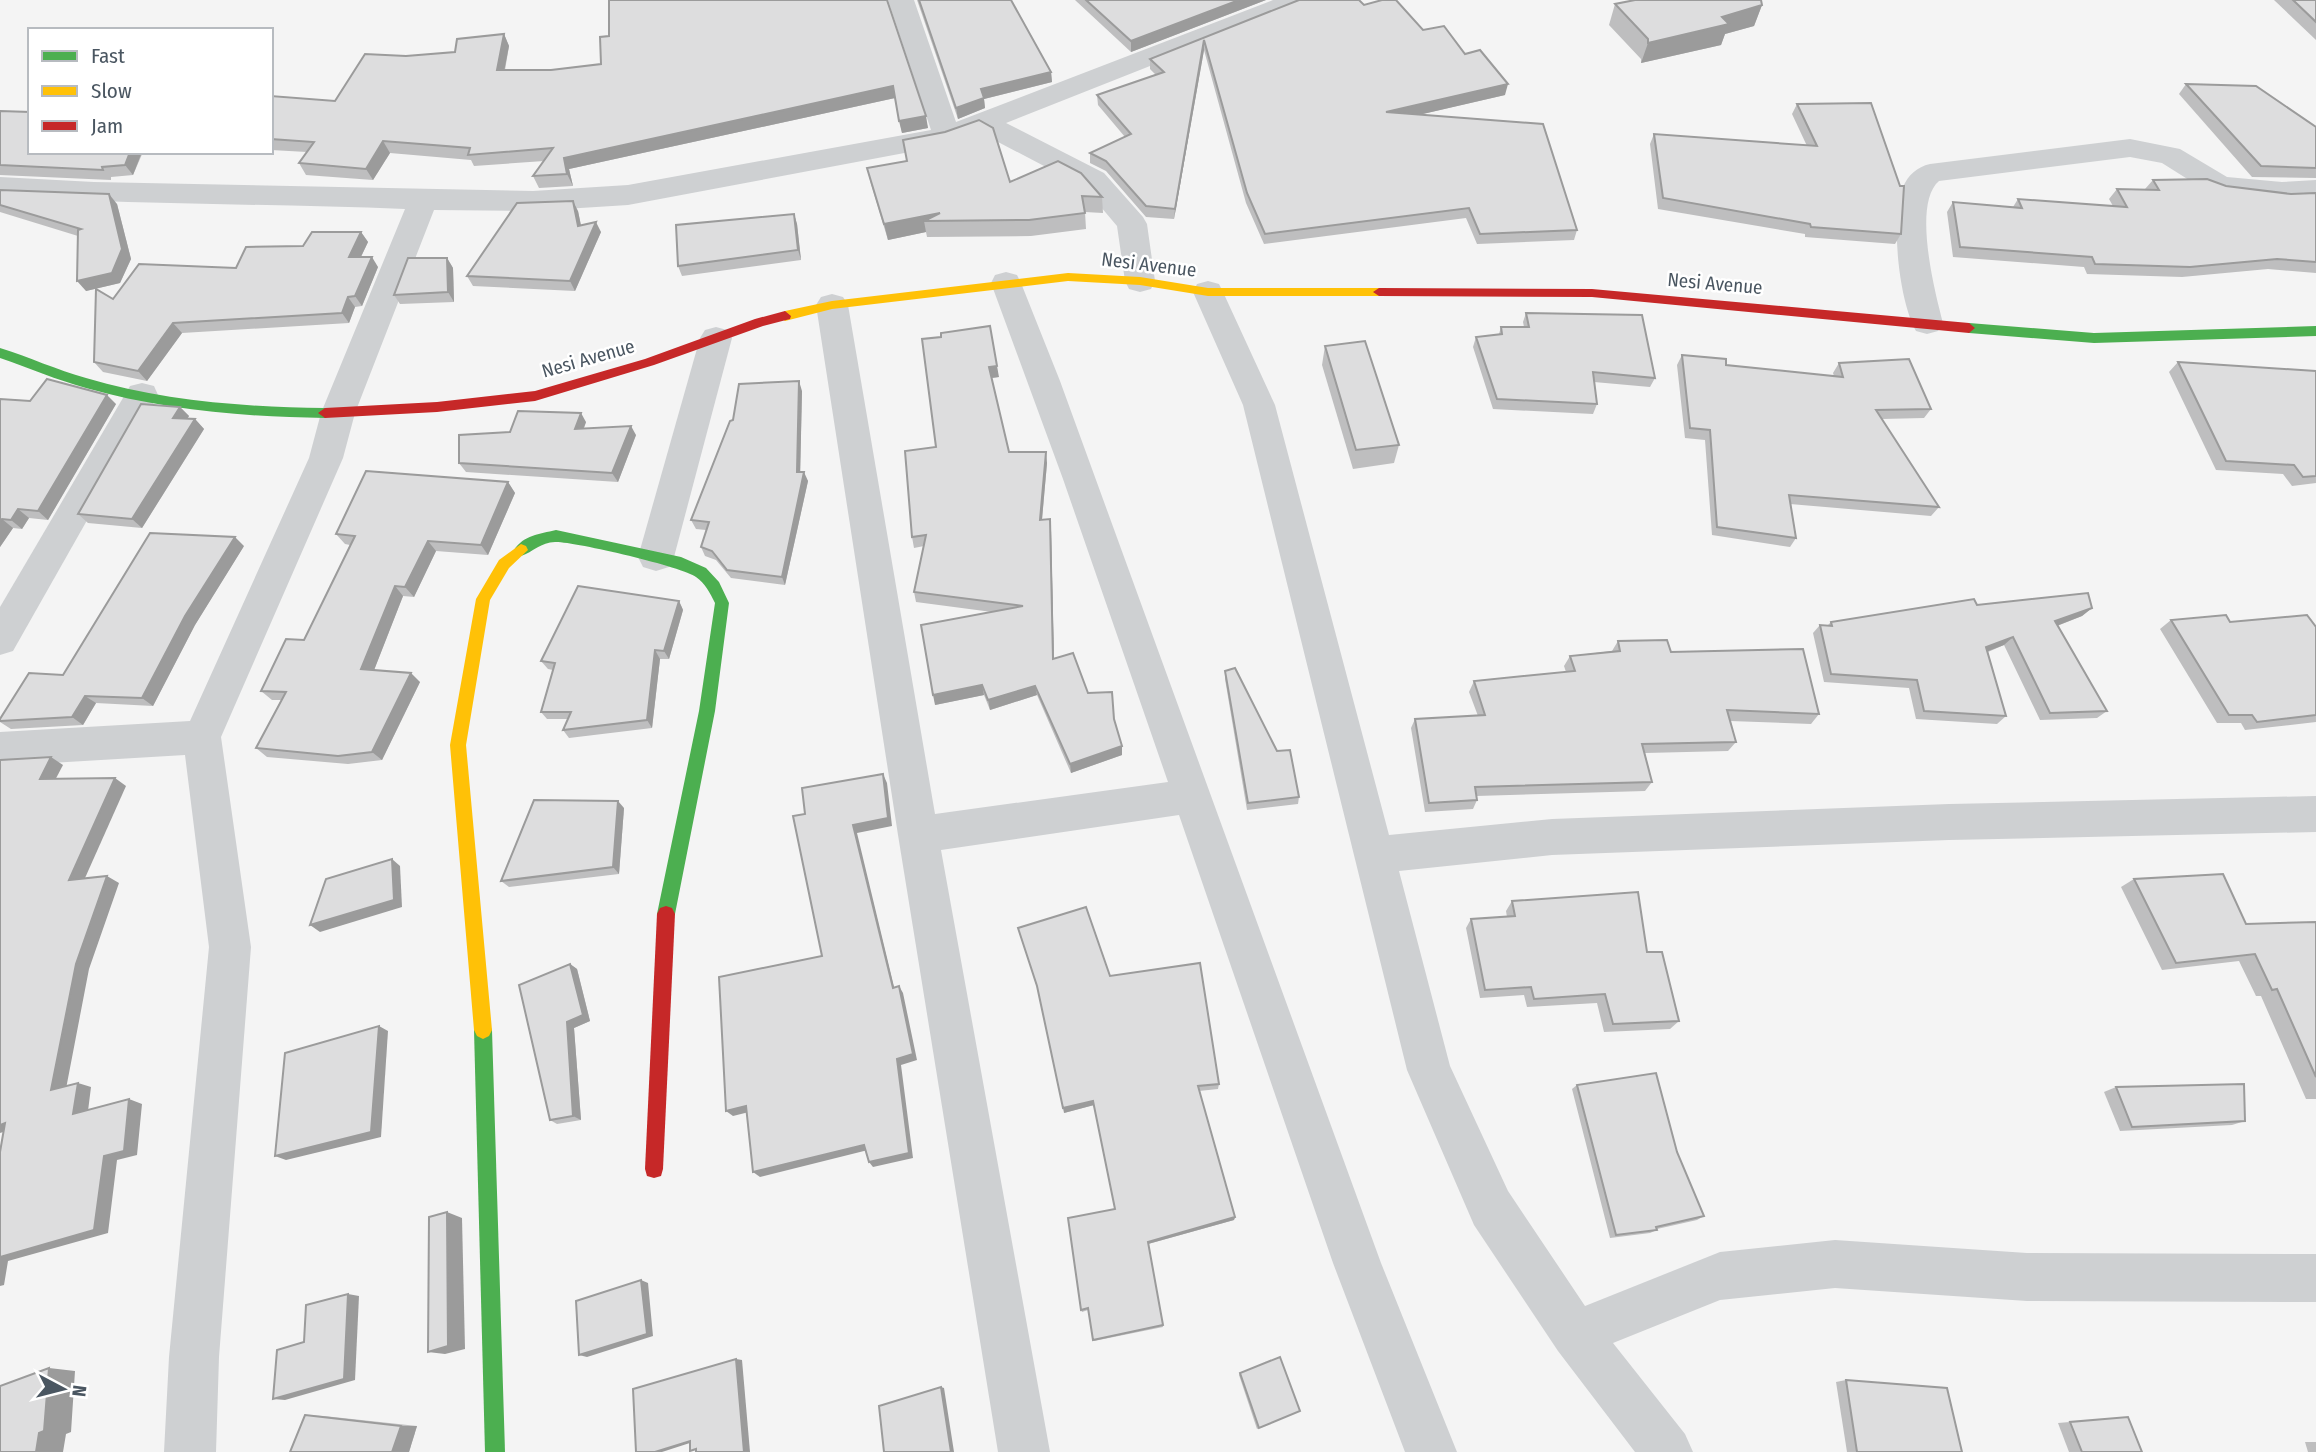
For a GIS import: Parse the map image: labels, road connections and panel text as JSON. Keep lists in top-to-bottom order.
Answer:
{
  "streets": {
    "street": ["Nesi Avenue"]
  },
  "legend": ["Fast", "Slow", "Jam"],
  "north": "right"
}
